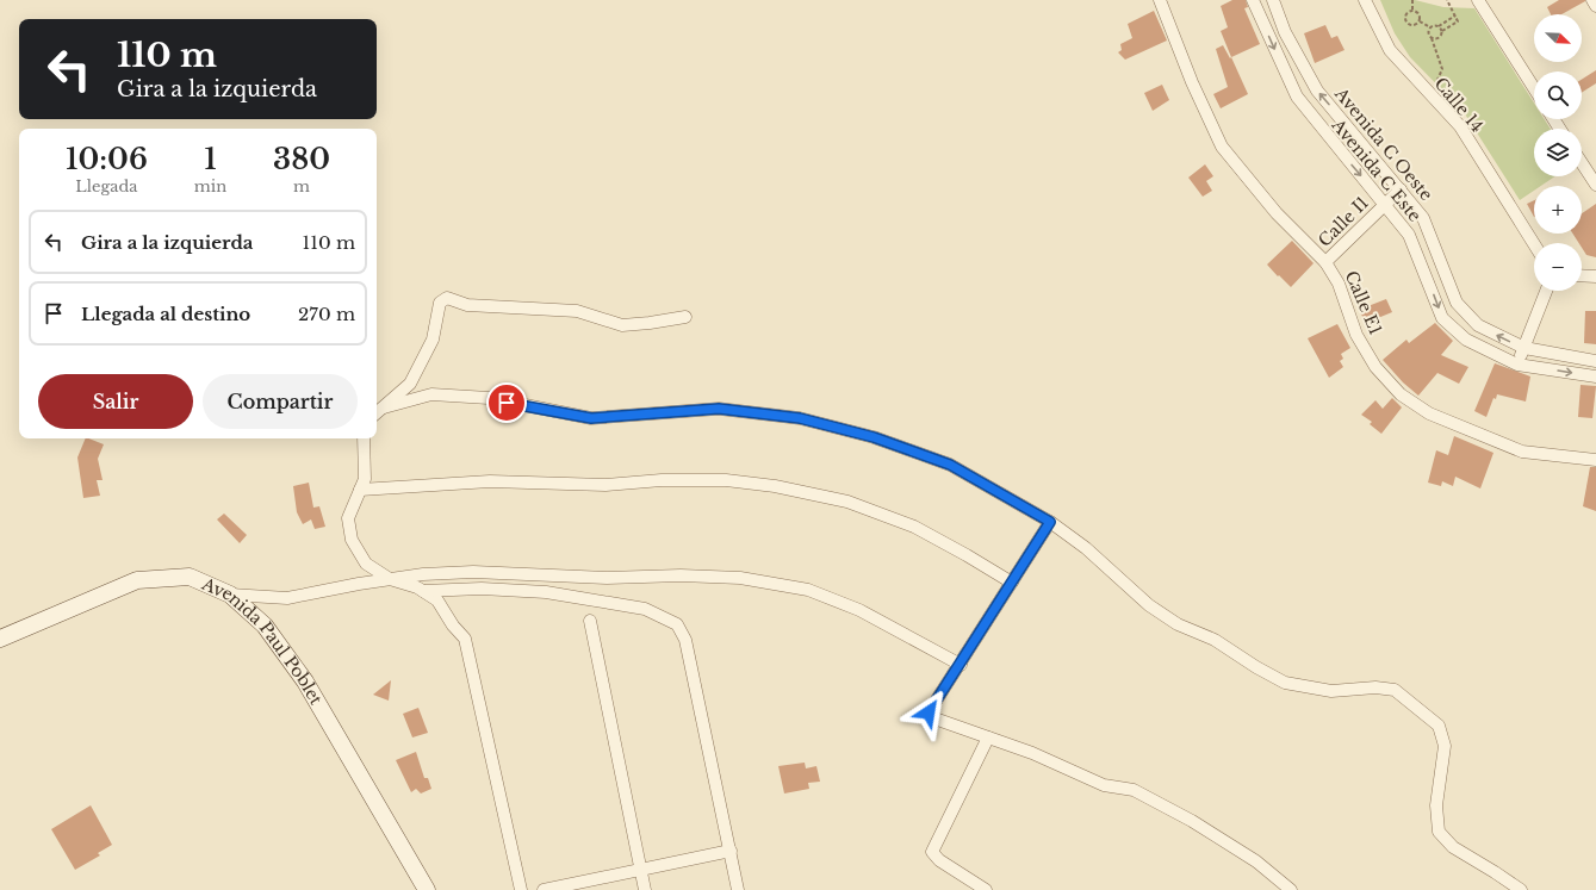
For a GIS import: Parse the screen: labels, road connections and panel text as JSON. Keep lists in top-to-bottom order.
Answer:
{
  "streets": {
    "main road": ["Avenida Paul Poblet"],
    "street": [
      "Calle 14",
      "Avenida C Oeste",
      "Avenida C Este",
      "Calle I1",
      "Calle E1"
    ]
  },
  "crossings": [
    ["Avenida C Oeste", "Calle I1"],
    ["Avenida C Este", "Calle I1"],
    ["Calle I1", "Calle E1"]
  ],
  "one_way": ["Avenida C Oeste", "Avenida C Este"],
  "north": "bottom right",
  "page": {
    "map_buttons": ["+", "−"],
    "turn": ["110 m", "Gira a la izquierda"],
    "eta": [
      "10:06",
      "Llegada",
      "1",
      "min",
      "380",
      "m"
    ],
    "list": [
      {
        "name": "Gira a la izquierda",
        "value": "110 m"
      },
      {
        "name": "Llegada al destino",
        "value": "270 m"
      }
    ],
    "buttons": ["Salir", "Compartir"]
  }
}
